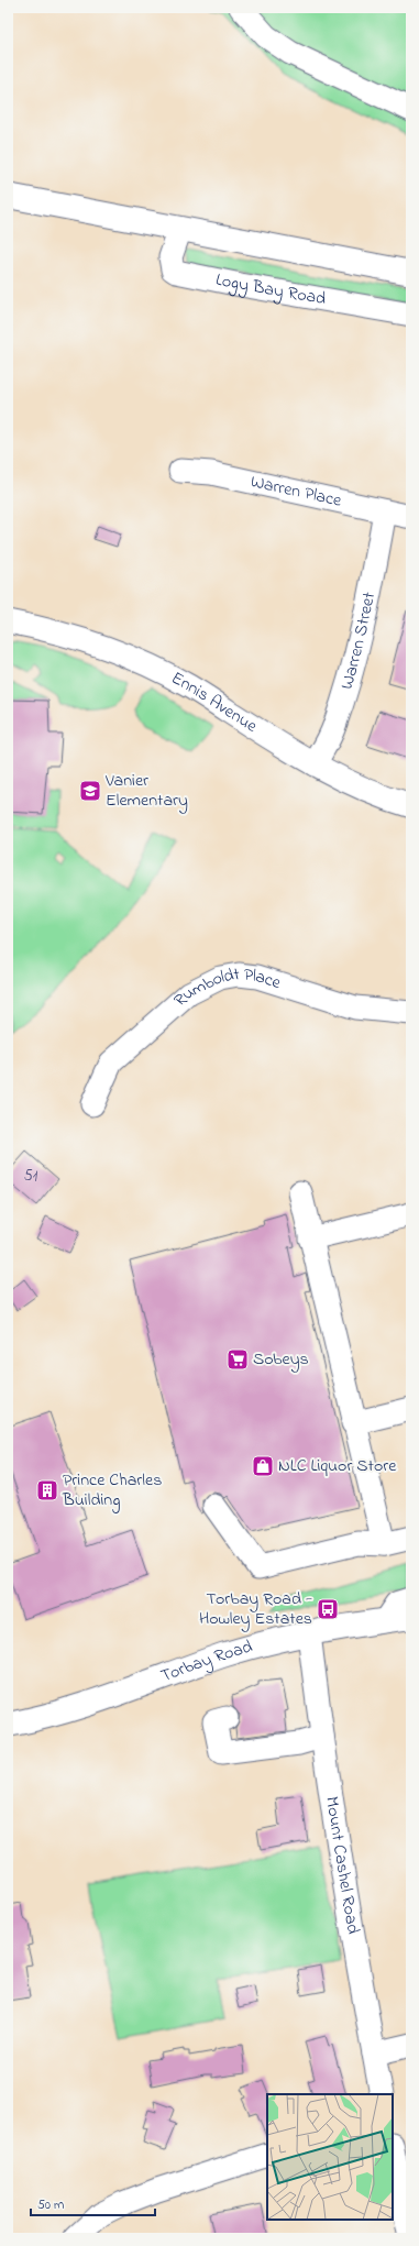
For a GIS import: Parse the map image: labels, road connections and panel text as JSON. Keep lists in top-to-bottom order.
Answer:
{
  "streets": {
    "main road": ["Torbay Road"],
    "street": [
      "Logy Bay Road",
      "Warren Place",
      "Warren Street",
      "Ennis Avenue",
      "Rumboldt Place",
      "Mount Cashel Road"
    ]
  },
  "crossings": [
    ["Warren Place", "Warren Street"],
    ["Warren Street", "Ennis Avenue"],
    ["Torbay Road", "Mount Cashel Road"]
  ],
  "places": {
    "school or university": ["Vanier Elementary"],
    "supermarket": ["Sobeys"],
    "shop": ["NLC Liquor Store"],
    "building": ["Prince Charles Building"],
    "bus stop": ["Torbay Road - Howley Estates"]
  },
  "house_numbers": ["51"],
  "scale_bar": "50 m"
}
